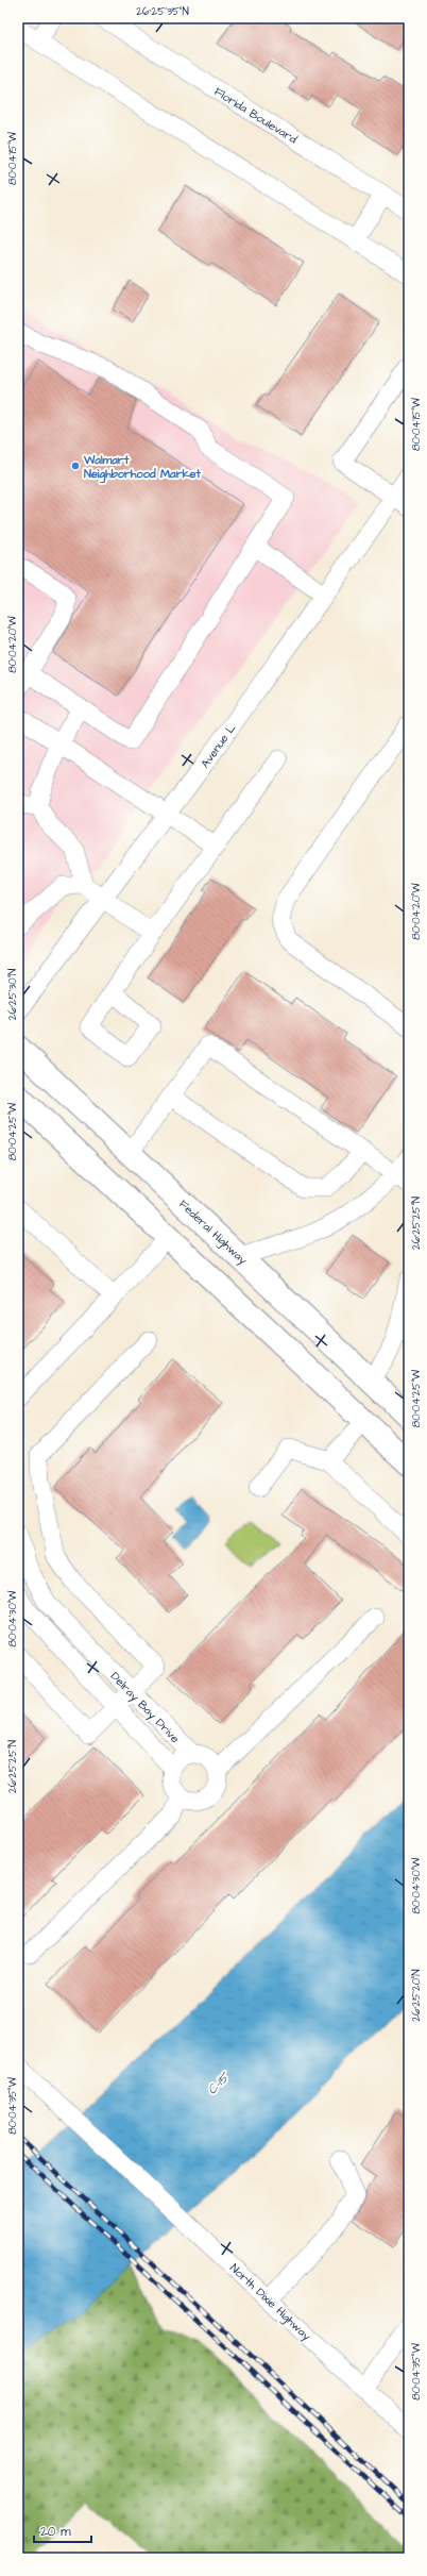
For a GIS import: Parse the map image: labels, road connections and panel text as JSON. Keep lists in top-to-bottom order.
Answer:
{
  "streets": {
    "main road": ["Federal Highway"],
    "street": [
      "Florida Boulevard",
      "Avenue L",
      "Delray Bay Drive",
      "North Dixie Highway"
    ]
  },
  "water": ["C-15"],
  "places": ["Walmart Neighborhood Market"],
  "scale_bar": "20 m",
  "coordinates": [
    "26°25'35\"N",
    "80°04'15\"W",
    "80°04'20\"W",
    "26°25'30\"N",
    "80°04'25\"W",
    "26°25'25\"N",
    "80°04'30\"W",
    "26°25'20\"N",
    "80°04'35\"W"
  ]
}
